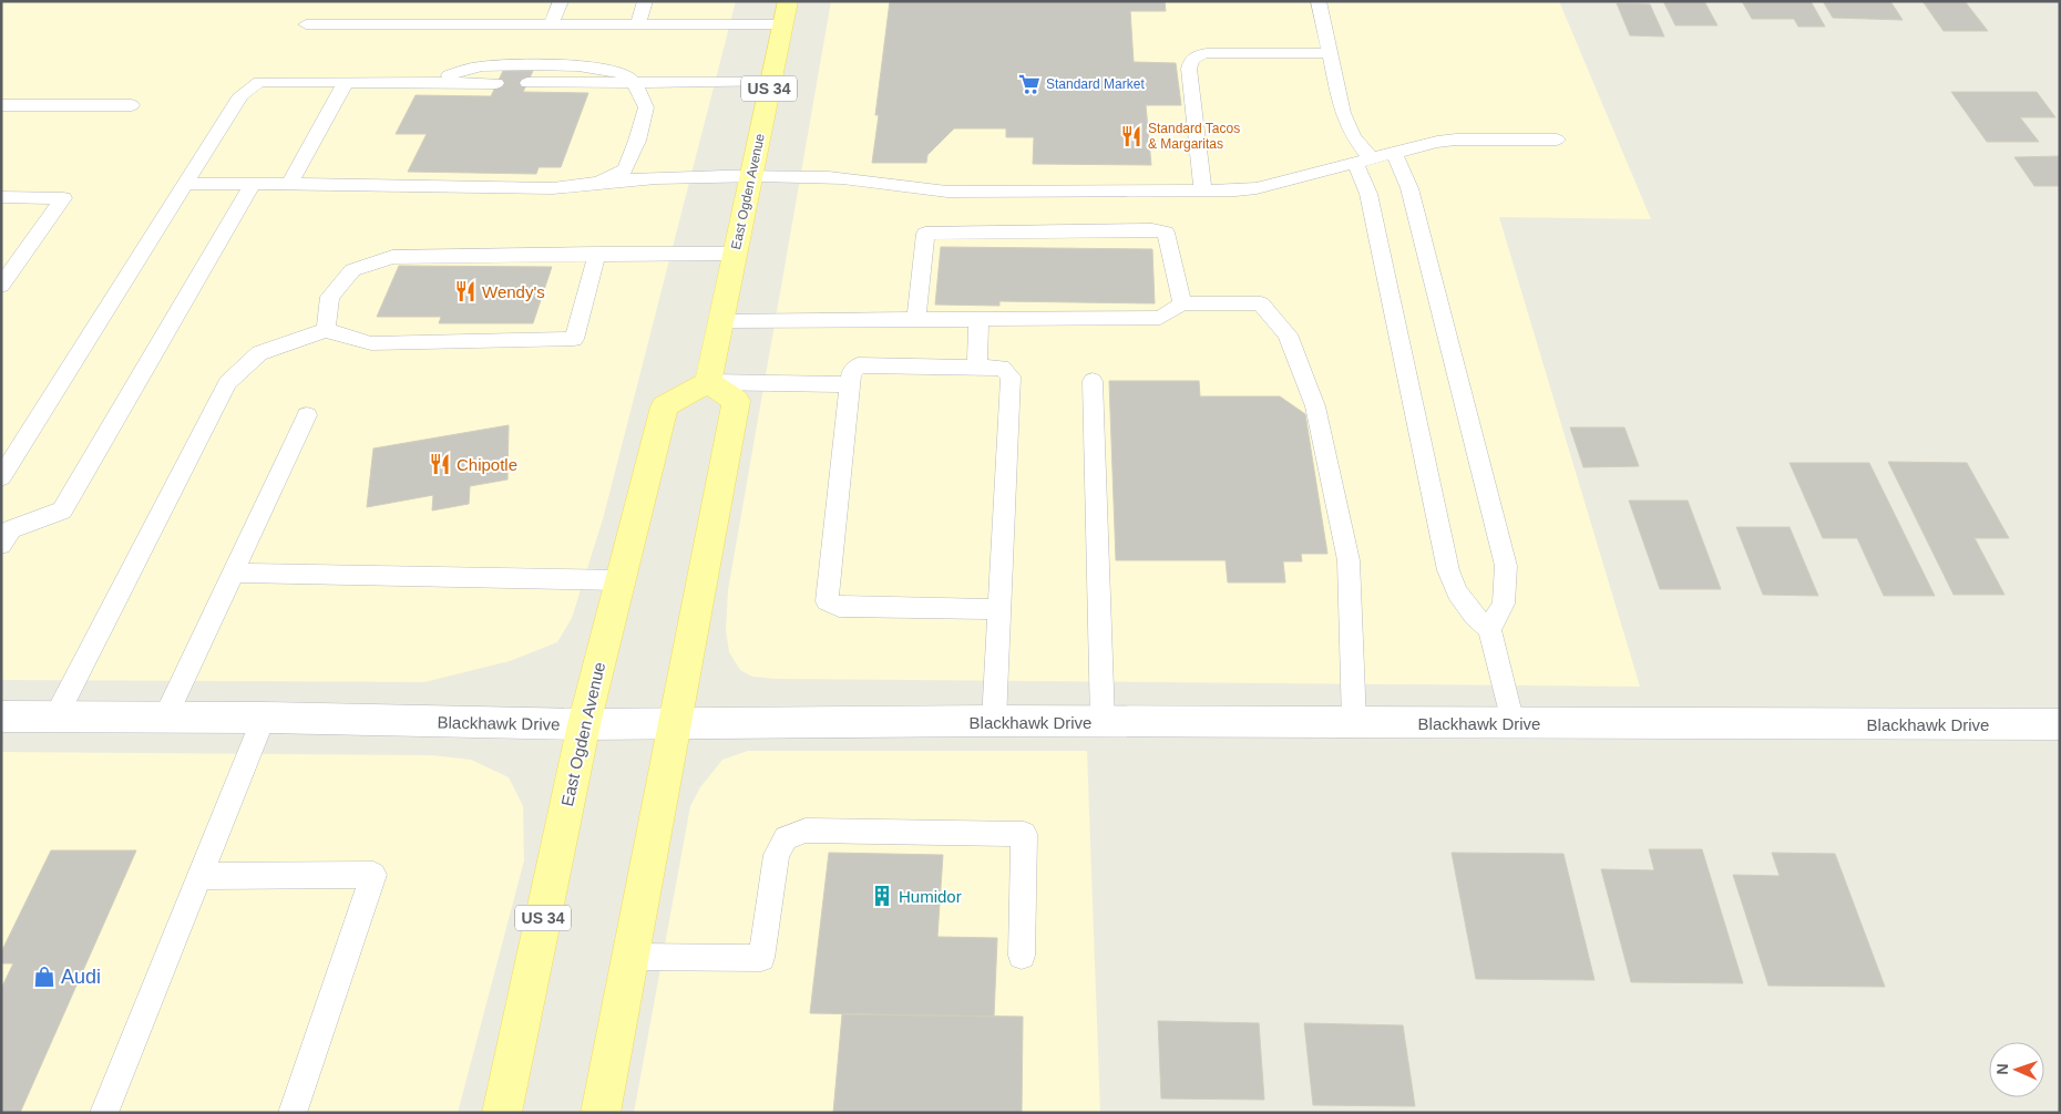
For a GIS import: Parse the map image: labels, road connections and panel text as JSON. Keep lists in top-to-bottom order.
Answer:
{
  "streets": {
    "main road": ["US 34", "East Ogden Avenue"],
    "street": ["Blackhawk Drive"]
  },
  "crossings": [
    ["East Ogden Avenue", "Blackhawk Drive"]
  ],
  "places": {
    "supermarket": ["Standard Market"],
    "restaurant": ["Standard Tacos & Margaritas", "Wendy's", "Chipotle"],
    "building": ["Humidor"],
    "shop": ["Audi"]
  },
  "north": "left"
}
